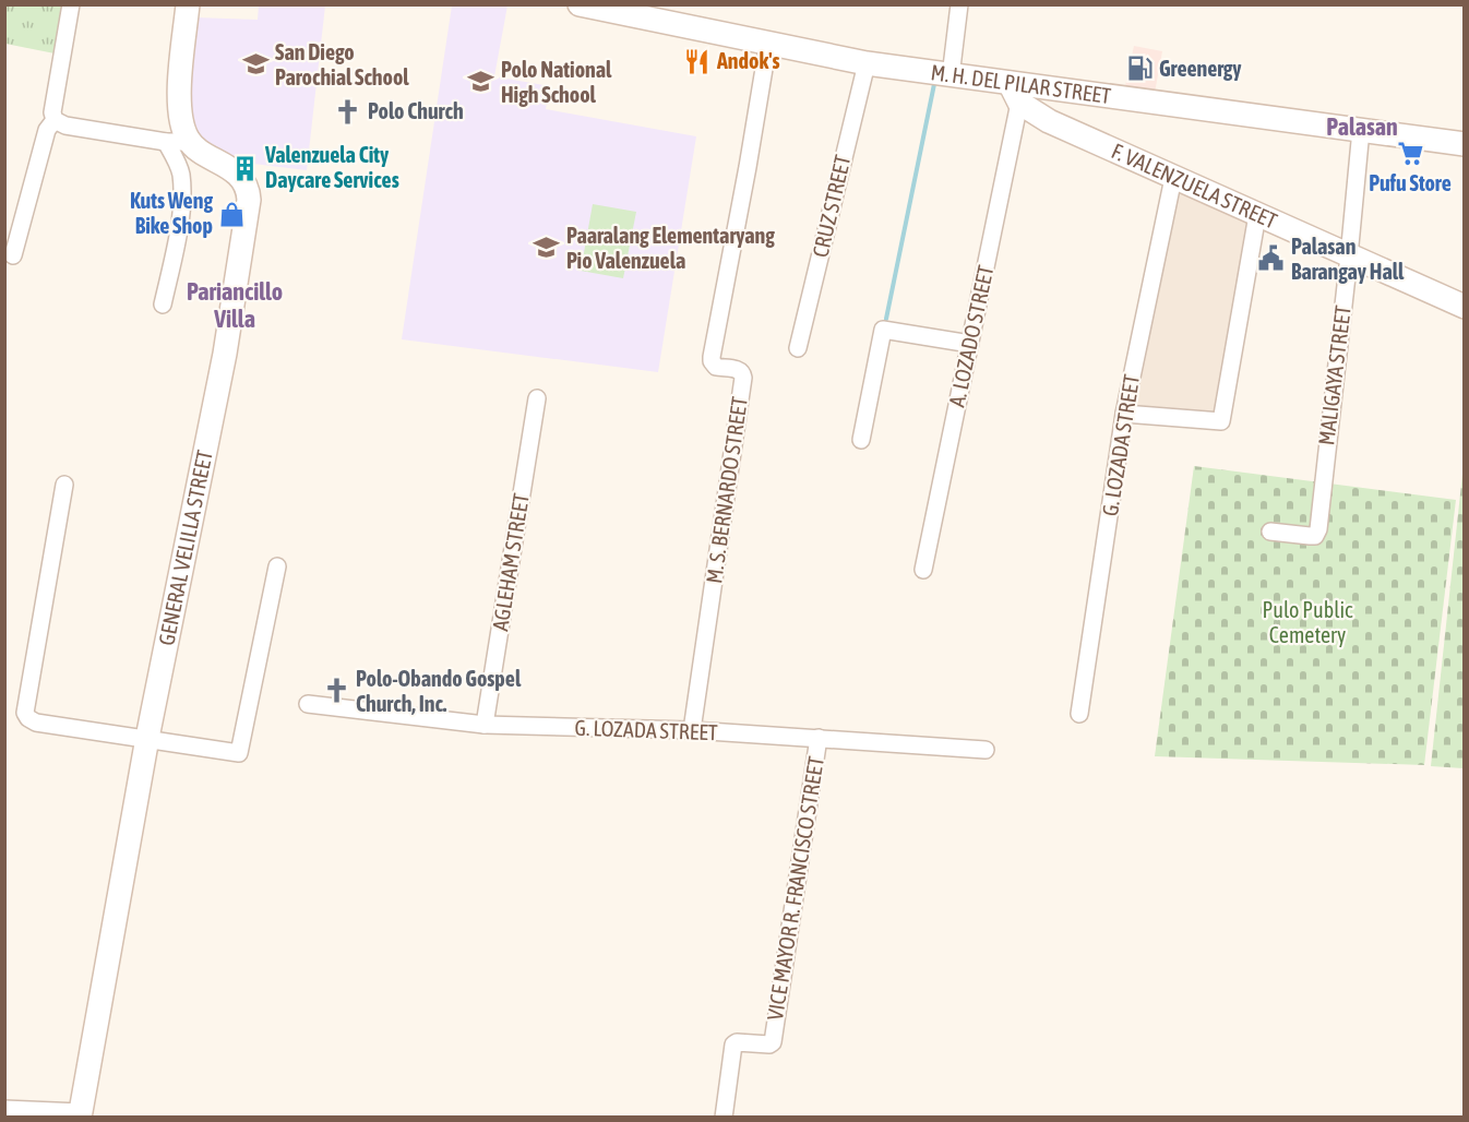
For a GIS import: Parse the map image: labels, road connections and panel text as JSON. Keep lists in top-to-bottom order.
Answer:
{
  "streets": {
    "main road": ["M. H. DEL PILAR STREET", "F. VALENZUELA STREET", "GENERAL VELILLA STREET"],
    "street": [
      "CRUZ STREET",
      "A. LOZADO STREET",
      "MALIGAYA STREET",
      "G. LOZADA STREET",
      "M. S. BERNARDO STREET",
      "AGLEHAM STREET",
      "VICE MAYOR R. FRANCISCO STREET"
    ]
  },
  "crossings": [
    ["M. H. DEL PILAR STREET", "F. VALENZUELA STREET"],
    ["M. H. DEL PILAR STREET", "CRUZ STREET"],
    ["M. H. DEL PILAR STREET", "A. LOZADO STREET"],
    ["M. H. DEL PILAR STREET", "MALIGAYA STREET"],
    ["M. H. DEL PILAR STREET", "M. S. BERNARDO STREET"],
    ["F. VALENZUELA STREET", "A. LOZADO STREET"],
    ["F. VALENZUELA STREET", "MALIGAYA STREET"],
    ["F. VALENZUELA STREET", "G. LOZADA STREET"],
    ["G. LOZADA STREET", "M. S. BERNARDO STREET"],
    ["G. LOZADA STREET", "AGLEHAM STREET"],
    ["G. LOZADA STREET", "VICE MAYOR R. FRANCISCO STREET"]
  ],
  "districts": ["Palasan", "Pariancillo Villa"],
  "parks": ["Pulo Public Cemetery"],
  "places": {
    "restaurant": ["Andok's"],
    "school or university": ["San Diego Parochial School", "Polo National High School", "Paaralang Elementaryang Pio Valenzuela"],
    "fuel station": ["Greenergy"],
    "church": ["Polo Church", "Polo-Obando Gospel Church, Inc."],
    "supermarket": ["Pufu Store"],
    "building": ["Valenzuela City Daycare Services"],
    "shop": ["Kuts Weng Bike Shop"],
    "public building": ["Palasan Barangay Hall"]
  }
}
